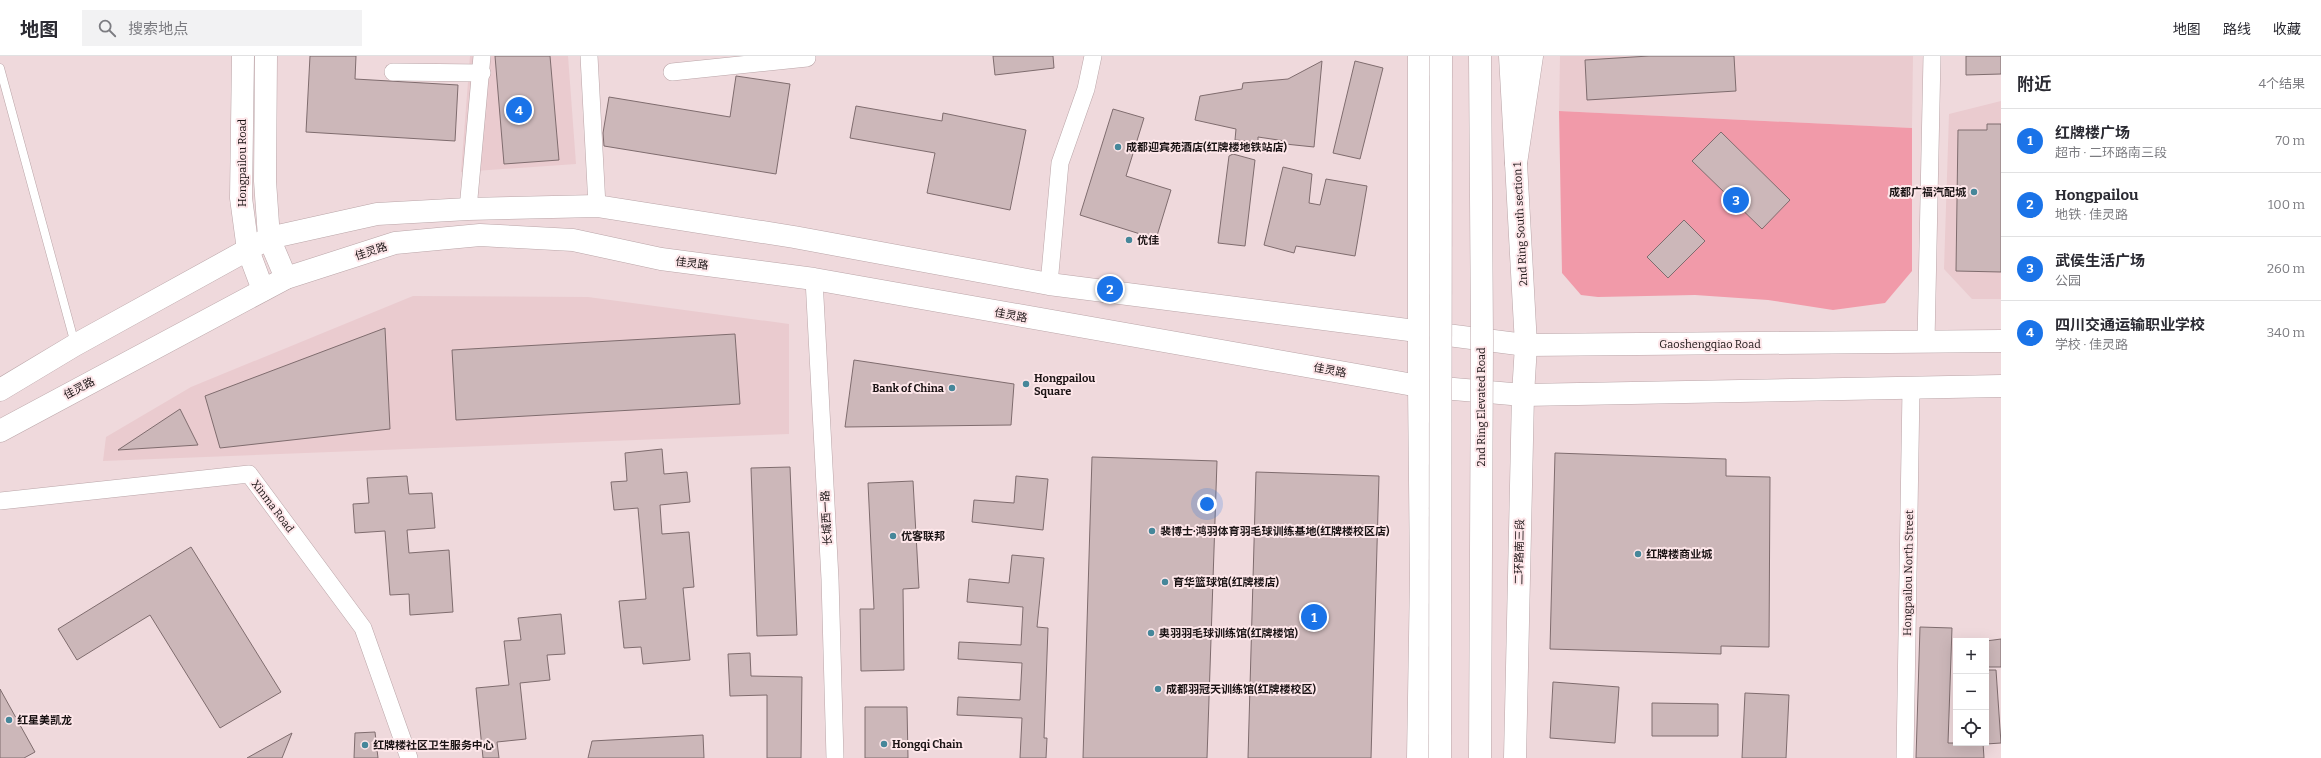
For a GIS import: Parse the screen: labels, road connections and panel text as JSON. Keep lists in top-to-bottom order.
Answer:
{
  "streets": {
    "main road": [
      "Hongpailou Road",
      "2nd Ring South section 1",
      "佳灵路",
      "Gaoshengqiao Road",
      "2nd Ring Elevated Road",
      "二环路南三段"
    ],
    "street": ["Xinma Road", "长城西一路", "Hongpailou North Street"]
  },
  "crossings": [
    ["Hongpailou Road", "佳灵路"],
    ["2nd Ring South section 1", "Gaoshengqiao Road"],
    ["2nd Ring South section 1", "二环路南三段"],
    ["佳灵路", "长城西一路"],
    ["Gaoshengqiao Road", "二环路南三段"]
  ],
  "places": [
    "成都迎宾苑酒店(红牌楼地铁站店)",
    "成都广福汽配城",
    "优佳",
    "Hongpailou Square",
    "Bank of China",
    "裴博士·鸿羽体育羽毛球训练基地(红牌楼校区店)",
    "优客联邦",
    "红牌楼商业城",
    "育华篮球馆(红牌楼店)",
    "奥羽羽毛球训练馆(红牌楼馆)",
    "成都羽冠天训练馆(红牌楼校区)",
    "红星美凯龙",
    "Hongqi Chain",
    "红牌楼社区卫生服务中心"
  ],
  "page": {
    "header": "地图",
    "search": "搜索地点",
    "nav": ["地图", "路线", "收藏"],
    "heading": ["附近", "4个结果"],
    "pins": [
      "4",
      "3",
      "2",
      "1"
    ],
    "list": [
      {
        "mark": "1",
        "name": "红牌楼广场",
        "note": "超市 · 二环路南三段",
        "value": "70 m"
      },
      {
        "mark": "2",
        "name": "Hongpailou",
        "note": "地铁 · 佳灵路",
        "value": "100 m"
      },
      {
        "mark": "3",
        "name": "武侯生活广场",
        "note": "公园",
        "value": "260 m"
      },
      {
        "mark": "4",
        "name": "四川交通运输职业学校",
        "note": "学校 · 佳灵路",
        "value": "340 m"
      }
    ],
    "map_buttons": ["+", "−"]
  }
}
